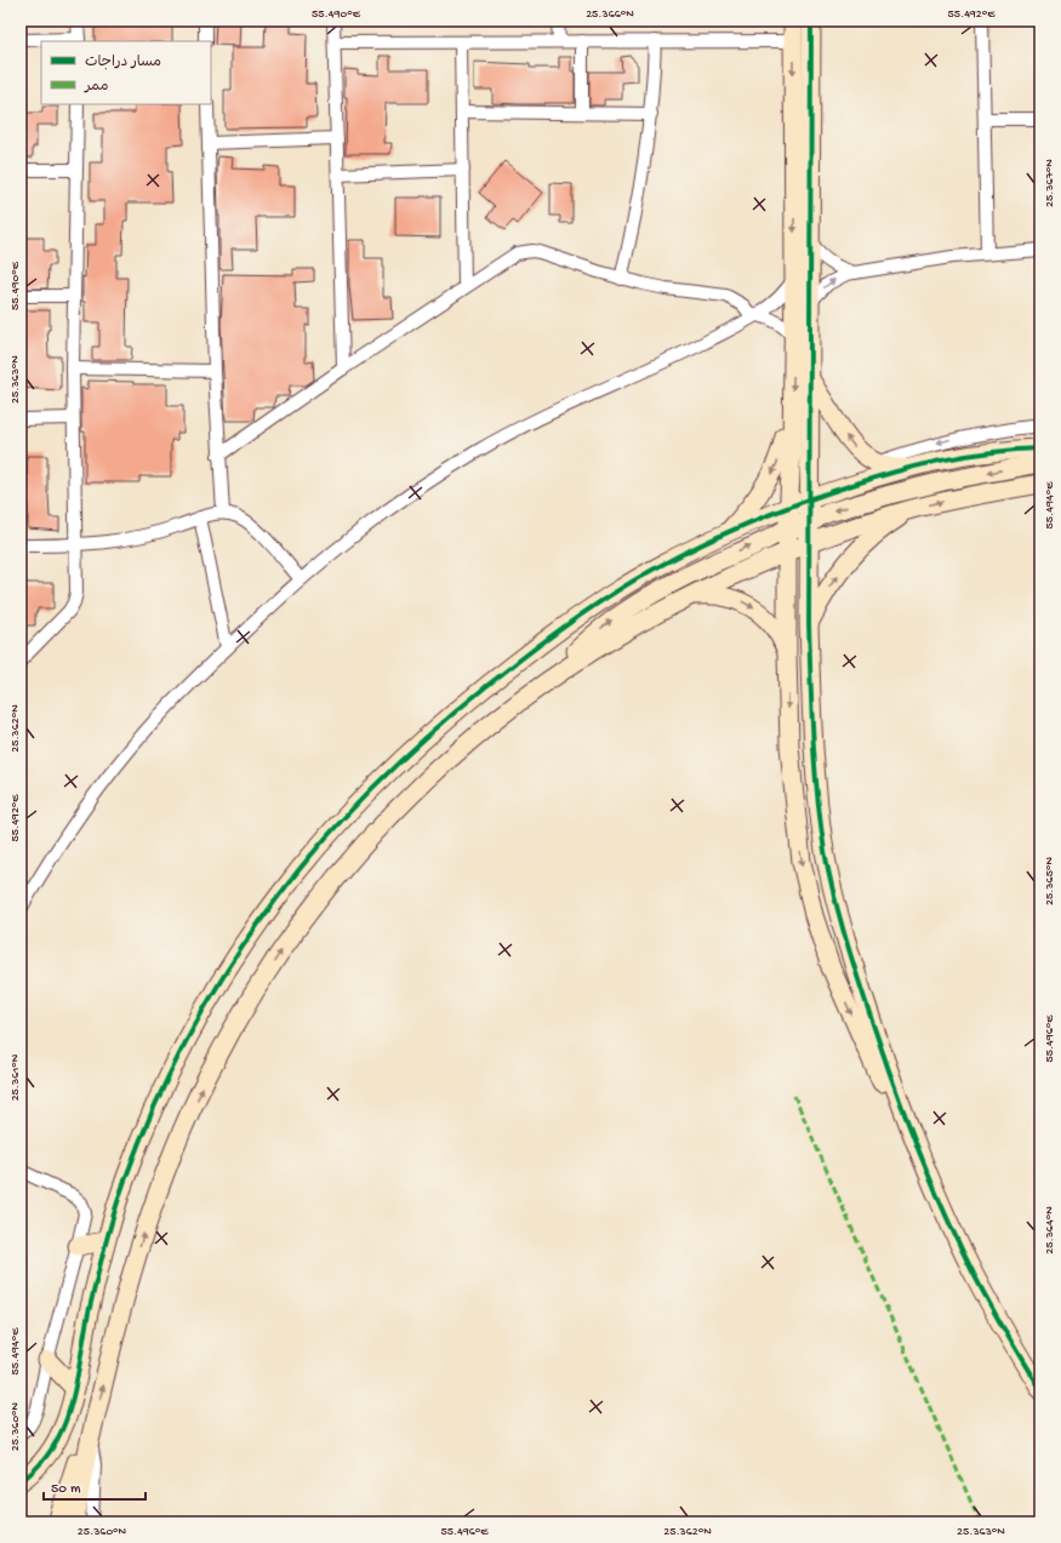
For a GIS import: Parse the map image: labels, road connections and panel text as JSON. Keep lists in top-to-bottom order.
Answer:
{
  "legend": ["مسار دراجات", "ممر"],
  "scale_bar": "50 m",
  "coordinates": [
    "55.490°E",
    "25.366°N",
    "55.492°E",
    "25.367°N",
    "25.363°N",
    "55.494°E",
    "25.362°N",
    "25.365°N",
    "55.496°E",
    "25.361°N",
    "25.364°N",
    "25.360°N"
  ]
}
